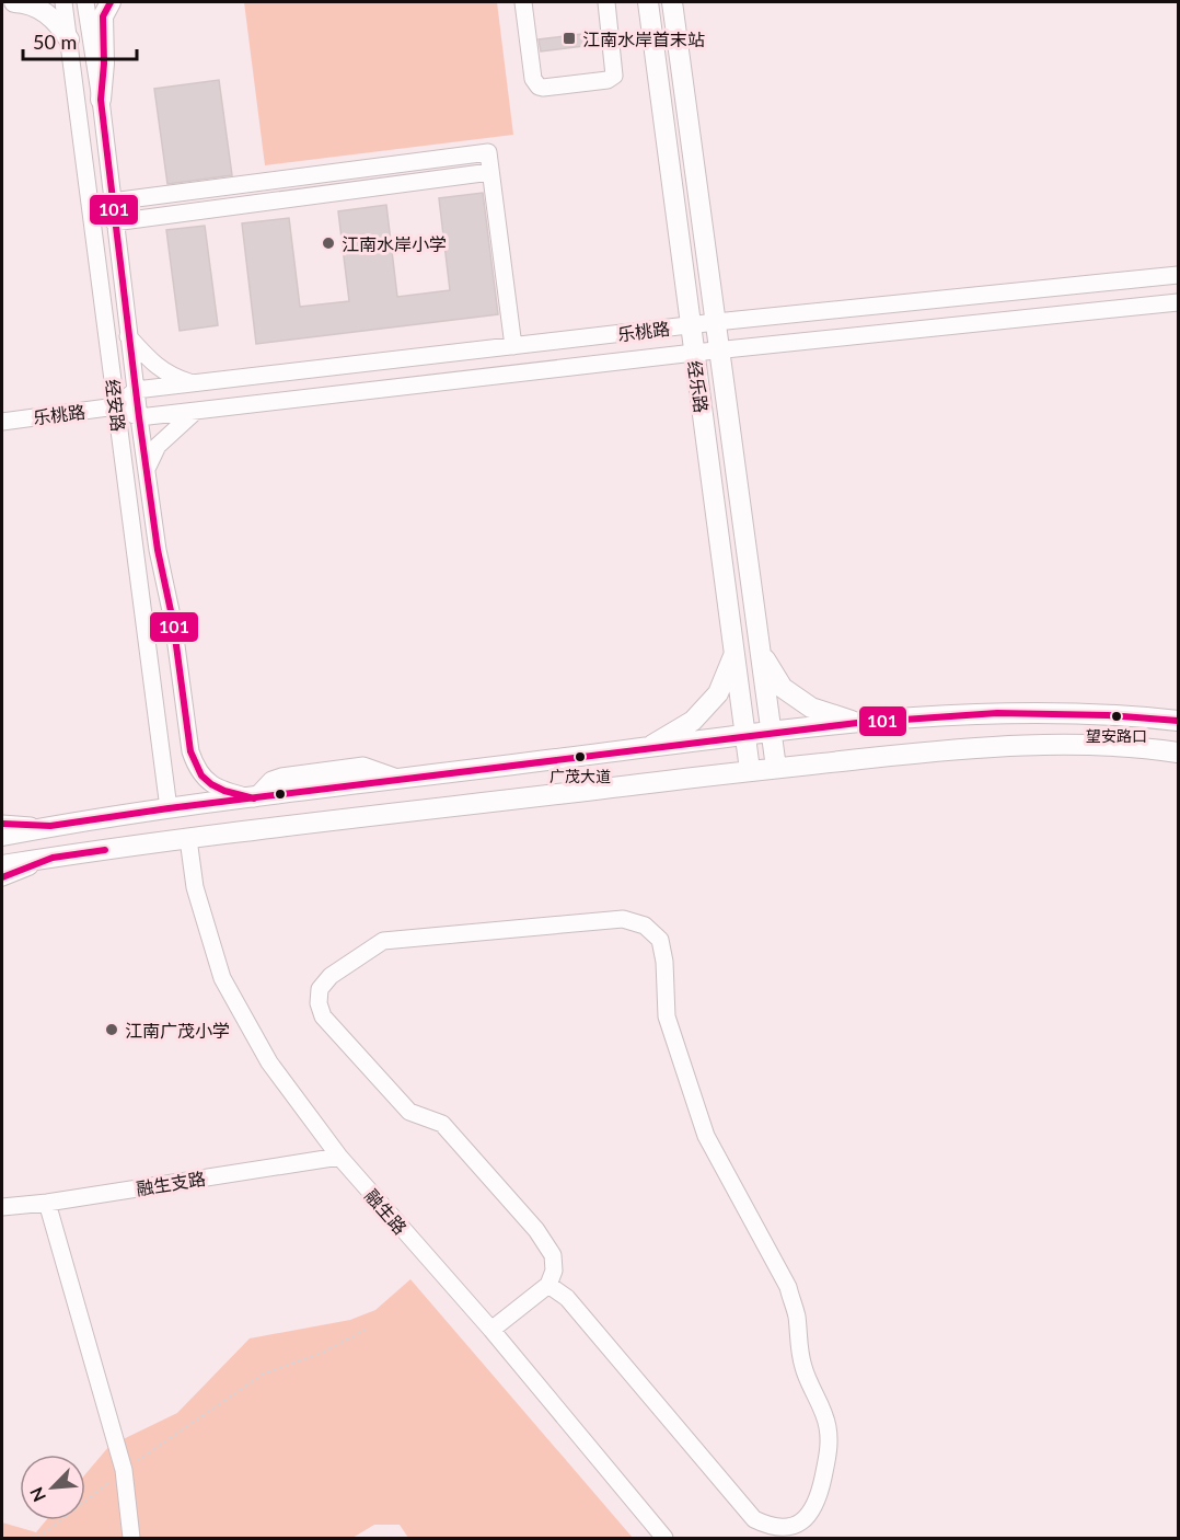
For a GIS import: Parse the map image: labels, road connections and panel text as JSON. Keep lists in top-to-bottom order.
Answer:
{
  "streets": {
    "main road": ["经乐路"],
    "street": [
      "乐桃路",
      "经安路",
      "融生支路",
      "融生路"
    ]
  },
  "crossings": [
    ["乐桃路", "经乐路"],
    ["乐桃路", "经安路"],
    ["融生支路", "融生路"]
  ],
  "places": {
    "transit": ["江南水岸首末站"],
    "other": [
      "江南水岸小学",
      "望安路口",
      "广茂大道",
      "江南广茂小学"
    ]
  },
  "lines": ["transit line 101"],
  "scale_bar": "50 m",
  "north": "bottom left"
}
